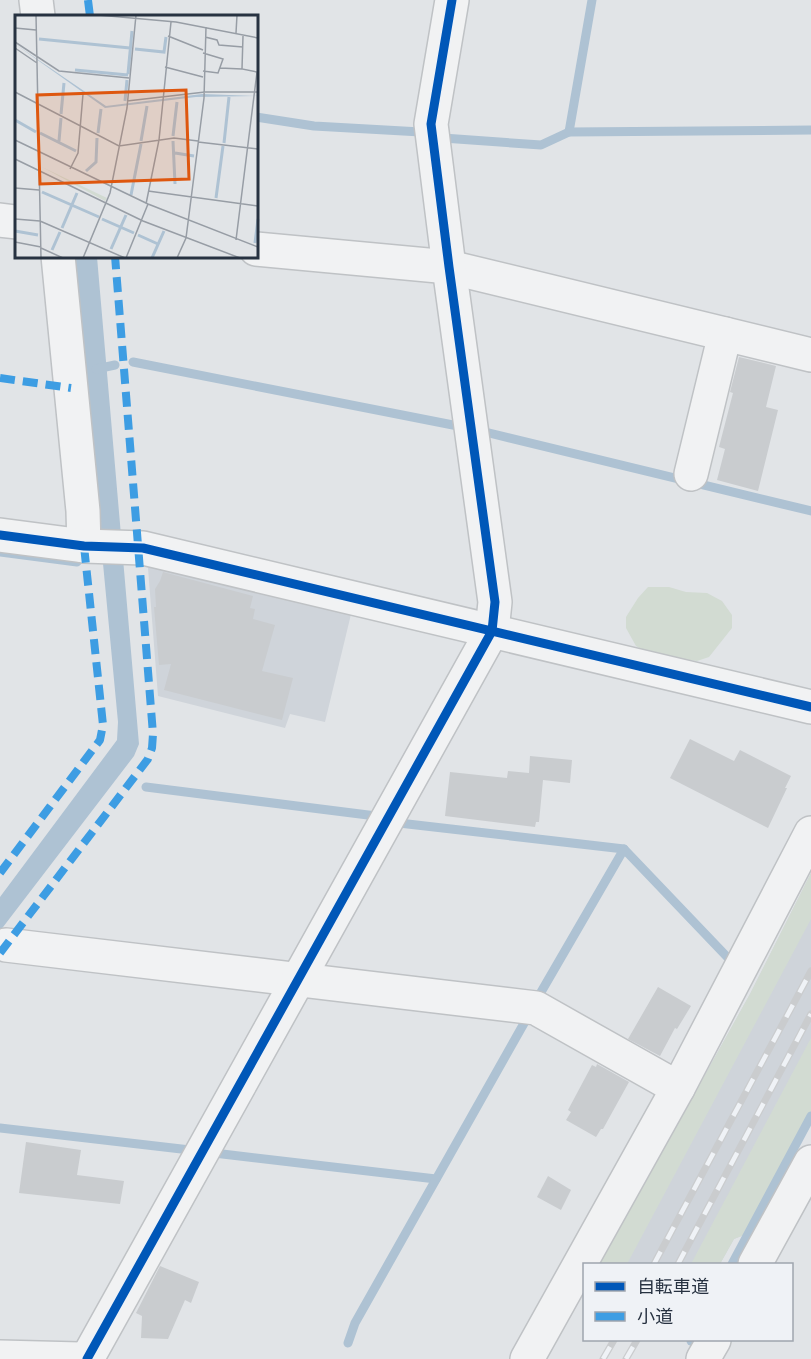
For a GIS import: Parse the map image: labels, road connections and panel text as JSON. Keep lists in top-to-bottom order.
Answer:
{
  "legend": ["自転車道", "小道"]
}
